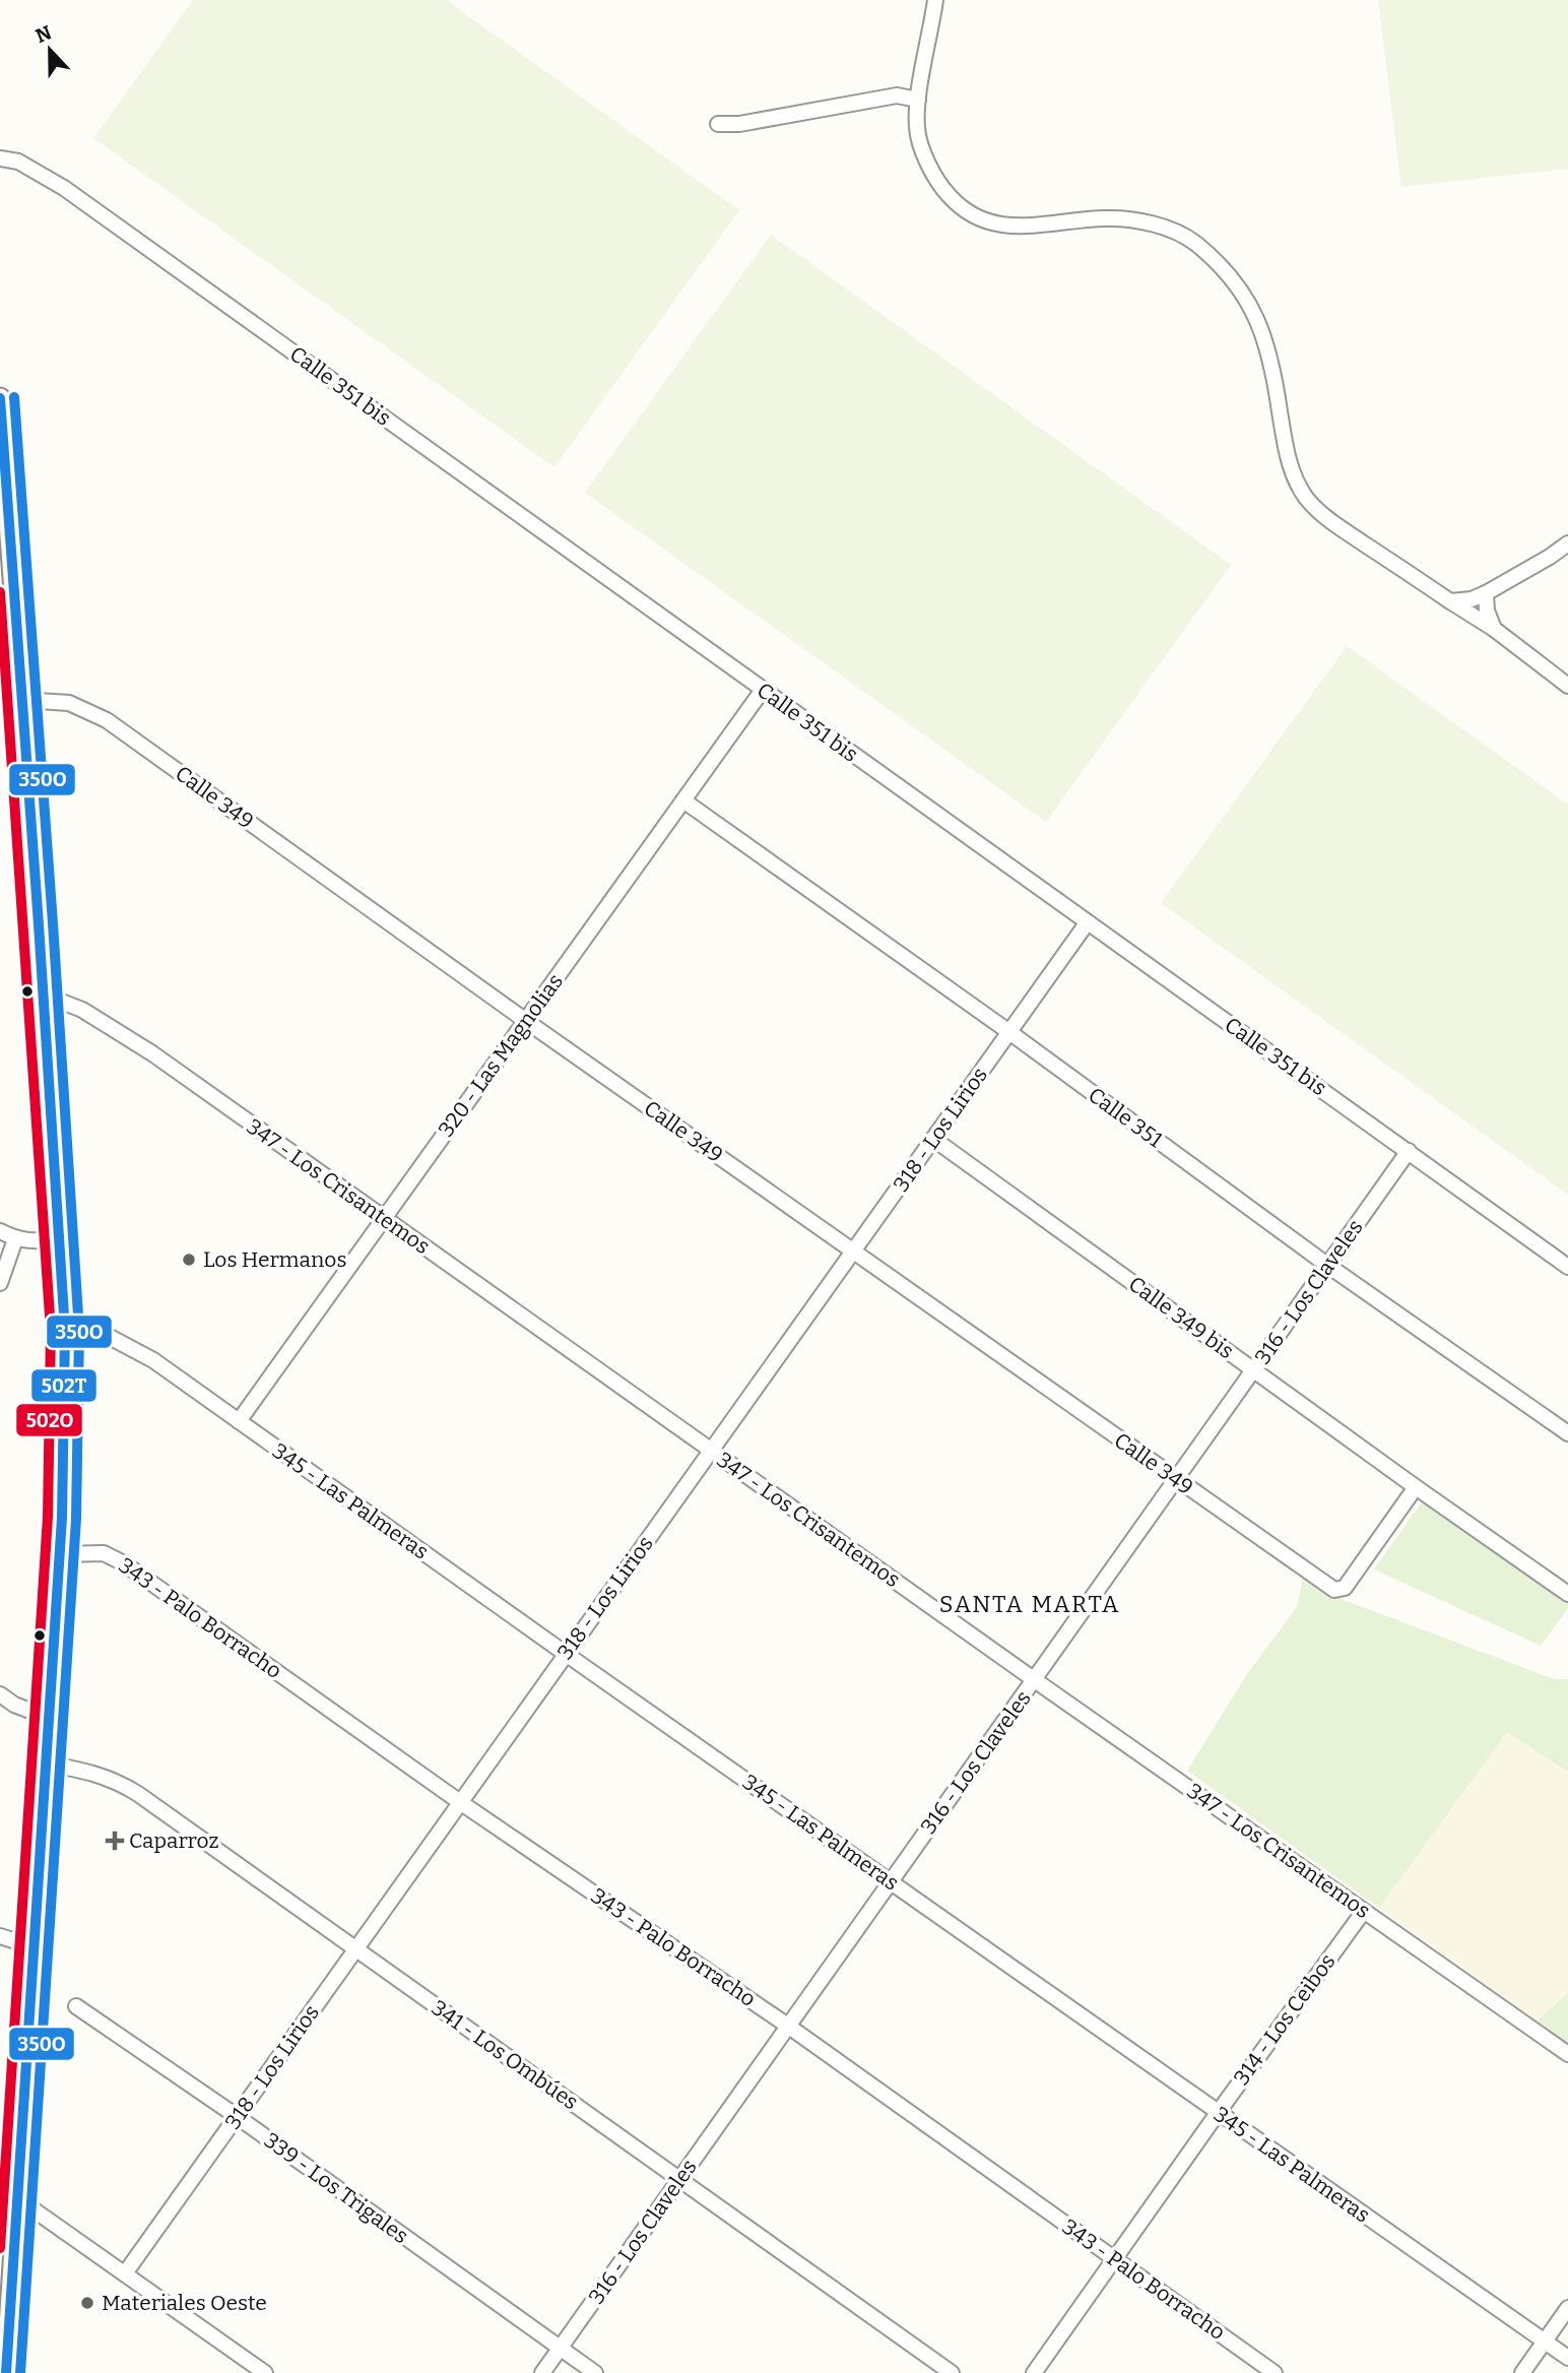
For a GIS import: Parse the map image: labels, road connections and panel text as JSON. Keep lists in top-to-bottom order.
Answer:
{
  "streets": {
    "street": [
      "Calle 351 bis",
      "Calle 349",
      "320 - Las Magnolias",
      "Calle 351",
      "318 - Los Lirios",
      "347 - Los Crisantemos",
      "316 - Los Claveles",
      "Calle 349 bis",
      "345 - Las Palmeras",
      "343 - Palo Borracho",
      "314 - Los Ceibos",
      "341 - Los Ombúes",
      "339 - Los Trigales"
    ]
  },
  "crossings": [
    ["Calle 351 bis", "320 - Las Magnolias"],
    ["Calle 351 bis", "318 - Los Lirios"],
    ["Calle 351 bis", "316 - Los Claveles"],
    ["Calle 349", "320 - Las Magnolias"],
    ["Calle 349", "318 - Los Lirios"],
    ["Calle 349", "316 - Los Claveles"],
    ["Calle 349", "Calle 349 bis"],
    ["320 - Las Magnolias", "Calle 351"],
    ["320 - Las Magnolias", "347 - Los Crisantemos"],
    ["320 - Las Magnolias", "345 - Las Palmeras"],
    ["Calle 351", "318 - Los Lirios"],
    ["Calle 351", "316 - Los Claveles"],
    ["318 - Los Lirios", "347 - Los Crisantemos"],
    ["318 - Los Lirios", "Calle 349 bis"],
    ["318 - Los Lirios", "345 - Las Palmeras"],
    ["318 - Los Lirios", "343 - Palo Borracho"],
    ["318 - Los Lirios", "341 - Los Ombúes"],
    ["318 - Los Lirios", "339 - Los Trigales"],
    ["347 - Los Crisantemos", "316 - Los Claveles"],
    ["347 - Los Crisantemos", "314 - Los Ceibos"],
    ["316 - Los Claveles", "Calle 349 bis"],
    ["316 - Los Claveles", "345 - Las Palmeras"],
    ["316 - Los Claveles", "343 - Palo Borracho"],
    ["316 - Los Claveles", "341 - Los Ombúes"],
    ["316 - Los Claveles", "339 - Los Trigales"],
    ["345 - Las Palmeras", "314 - Los Ceibos"],
    ["343 - Palo Borracho", "314 - Los Ceibos"]
  ],
  "districts": ["SANTA MARTA"],
  "places": {
    "other": ["Los Hermanos", "Materiales Oeste"],
    "health": ["Caparroz"]
  },
  "lines": ["transit line 350O", "transit line 502T", "transit line 502O"],
  "north": "top"
}
